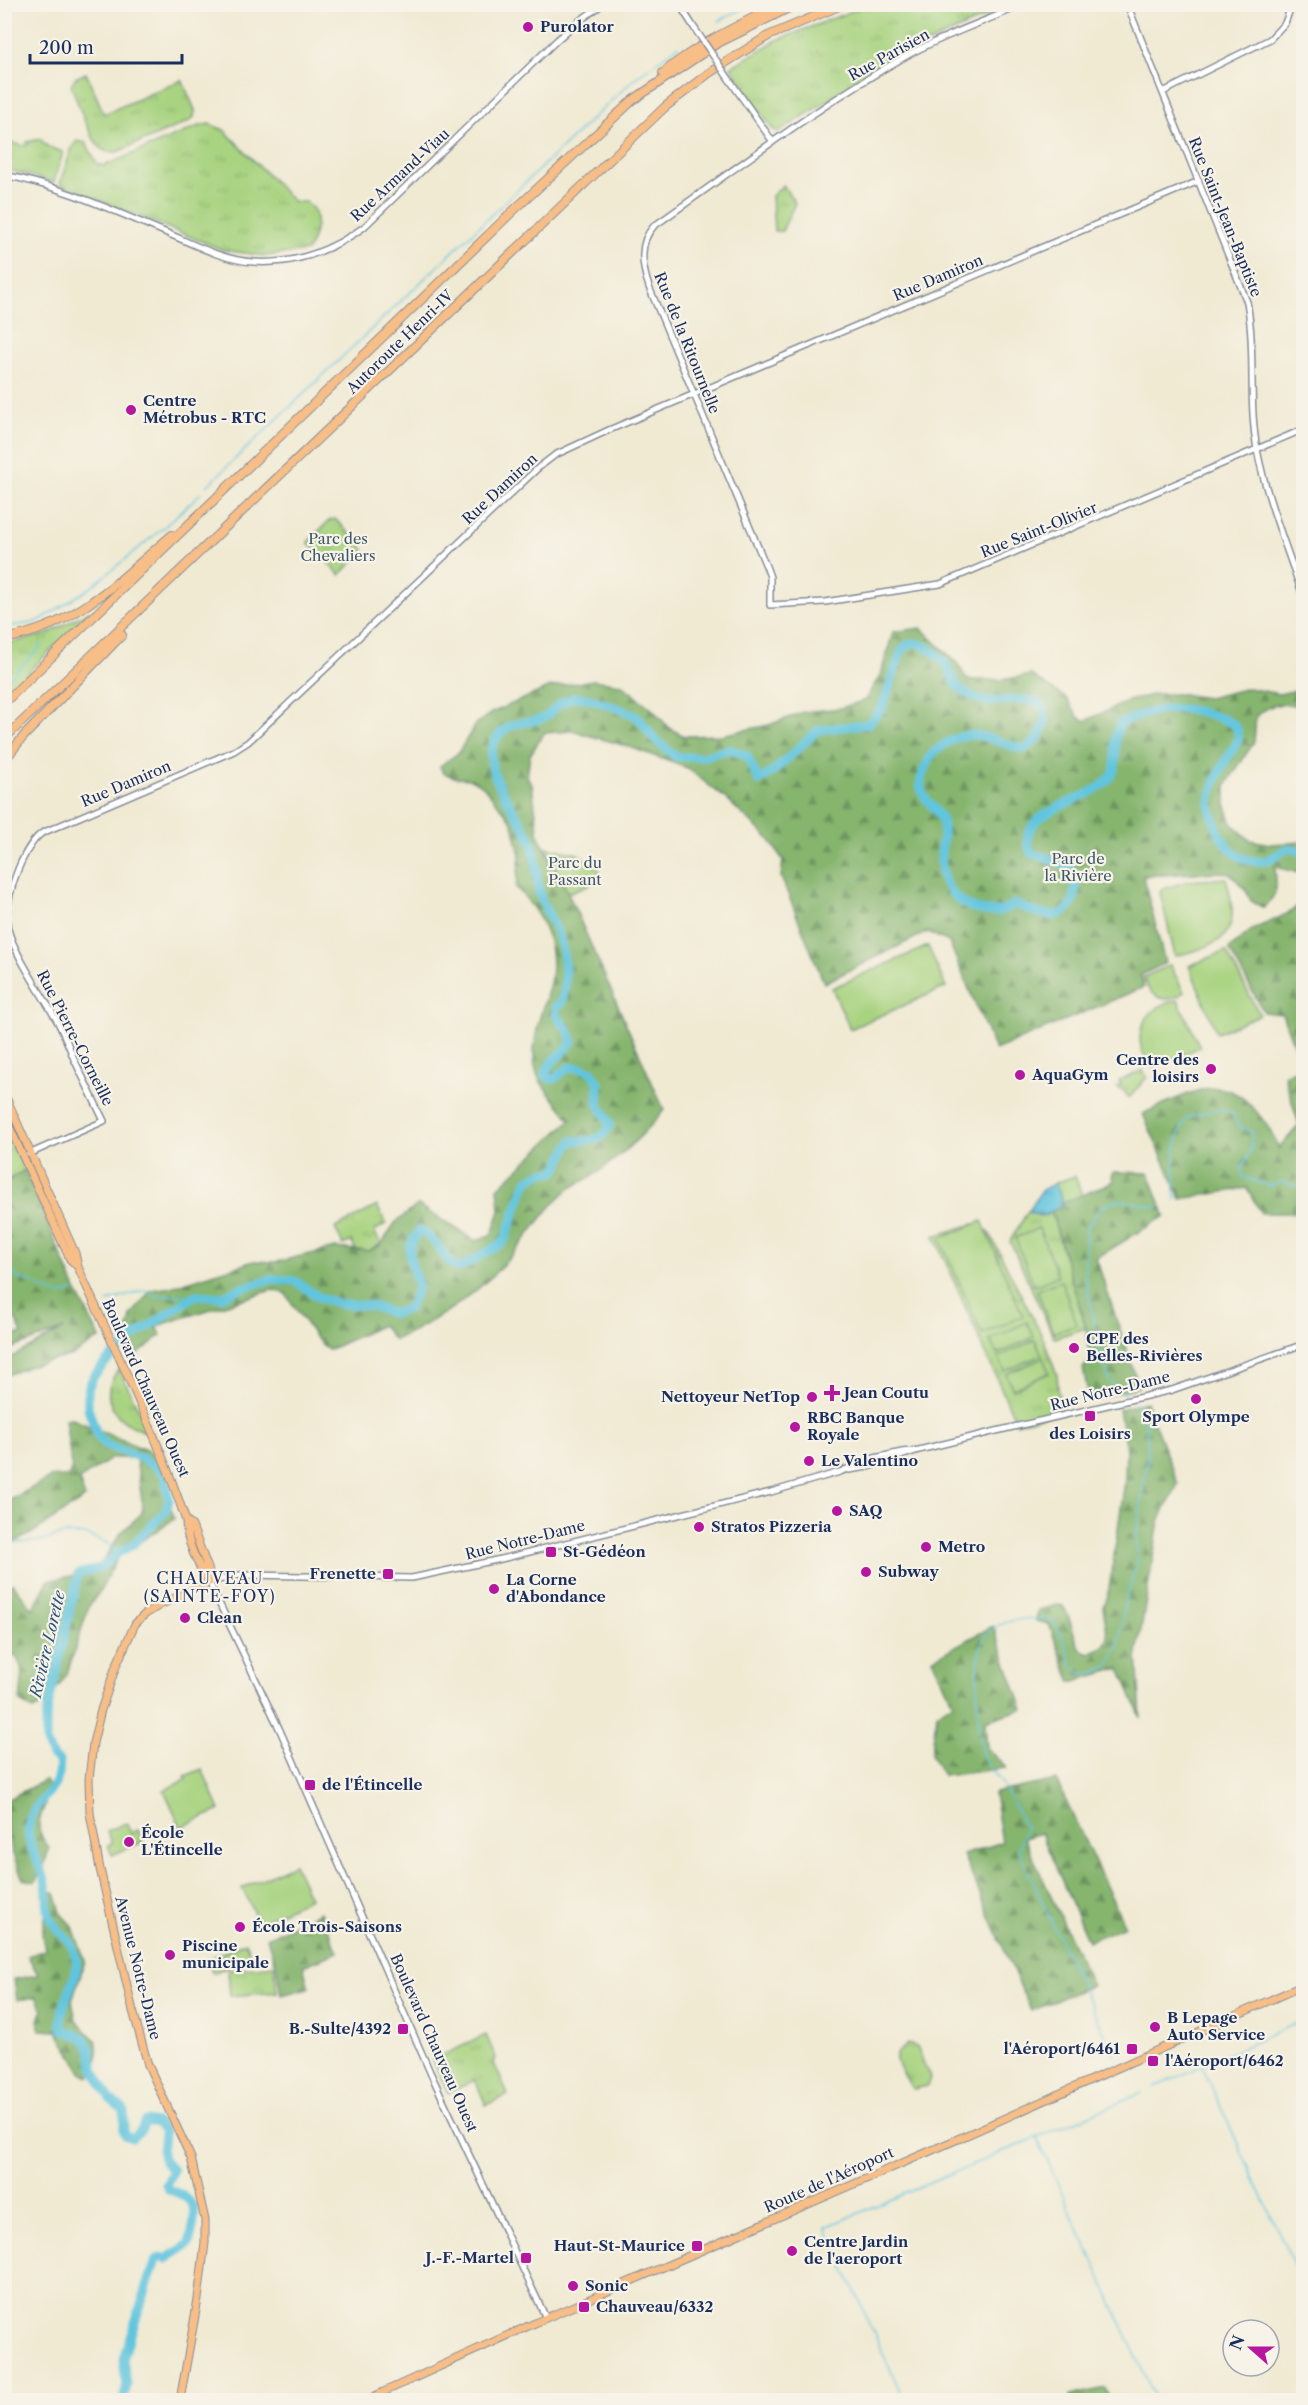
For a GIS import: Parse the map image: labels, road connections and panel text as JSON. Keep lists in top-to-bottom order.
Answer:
{
  "streets": {
    "highway": ["Autoroute Henri-IV"],
    "main road": ["Boulevard Chauveau Ouest", "Avenue Notre-Dame", "Route de l'Aéroport"],
    "street": [
      "Rue Parisien",
      "Rue Armand-Viau",
      "Rue Saint-Jean-Baptiste",
      "Rue Damiron",
      "Rue de la Ritournelle",
      "Rue Saint-Olivier",
      "Rue Pierre-Corneille",
      "Rue Notre-Dame"
    ]
  },
  "crossings": [
    ["Rue Parisien", "Rue de la Ritournelle"],
    ["Rue Saint-Jean-Baptiste", "Rue Damiron"],
    ["Rue Saint-Jean-Baptiste", "Rue Saint-Olivier"],
    ["Rue Damiron", "Rue de la Ritournelle"],
    ["Rue Damiron", "Rue Pierre-Corneille"],
    ["Rue de la Ritournelle", "Rue Saint-Olivier"],
    ["Rue Pierre-Corneille", "Boulevard Chauveau Ouest"],
    ["Boulevard Chauveau Ouest", "Rue Notre-Dame"],
    ["Boulevard Chauveau Ouest", "Avenue Notre-Dame"],
    ["Boulevard Chauveau Ouest", "Route de l'Aéroport"],
    ["Rue Notre-Dame", "Avenue Notre-Dame"]
  ],
  "districts": ["CHAUVEAU (SAINTE-FOY)"],
  "water": ["Rivière Lorette"],
  "parks": ["Parc des Chevaliers", "Parc de la Rivière", "Parc du Passant"],
  "places": {
    "other": [
      "Purolator",
      "Centre Métrobus - RTC",
      "Centre des loisirs",
      "AquaGym",
      "CPE des Belles-Rivières",
      "Nettoyeur NetTop",
      "Sport Olympe",
      "RBC Banque Royale",
      "Le Valentino",
      "SAQ",
      "Stratos Pizzeria",
      "Metro",
      "Subway",
      "La Corne d'Abondance",
      "Clean",
      "École L'Étincelle",
      "École Trois-Saisons",
      "Piscine municipale",
      "B Lepage Auto Service",
      "Centre Jardin de l'aeroport",
      "Sonic"
    ],
    "health": ["Jean Coutu"],
    "transit": [
      "des Loisirs",
      "St-Gédéon",
      "Frenette",
      "de l'Étincelle",
      "B.-Sulte/4392",
      "l'Aéroport/6461",
      "l'Aéroport/6462",
      "Haut-St-Maurice",
      "J.-F.-Martel",
      "Chauveau/6332"
    ]
  },
  "scale_bar": "200 m",
  "north": "left"
}
